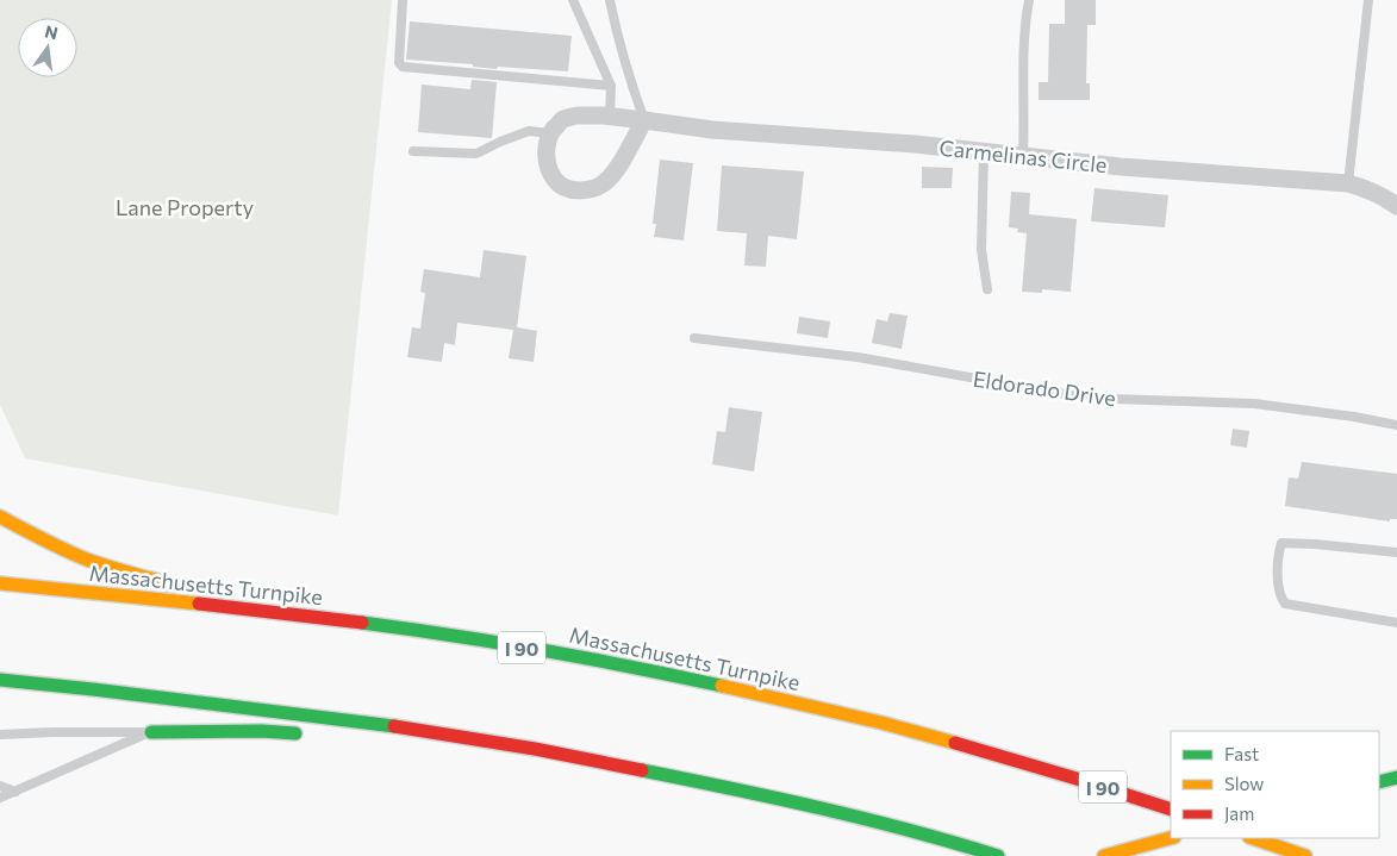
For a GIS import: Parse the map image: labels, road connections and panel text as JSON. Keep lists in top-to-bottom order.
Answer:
{
  "streets": {
    "main road": ["Massachusetts Turnpike", "I 90"],
    "street": ["Carmelinas Circle"],
    "lane": ["Eldorado Drive"]
  },
  "parks": ["Lane Property"],
  "legend": ["Fast", "Slow", "Jam"],
  "north": "top"
}
